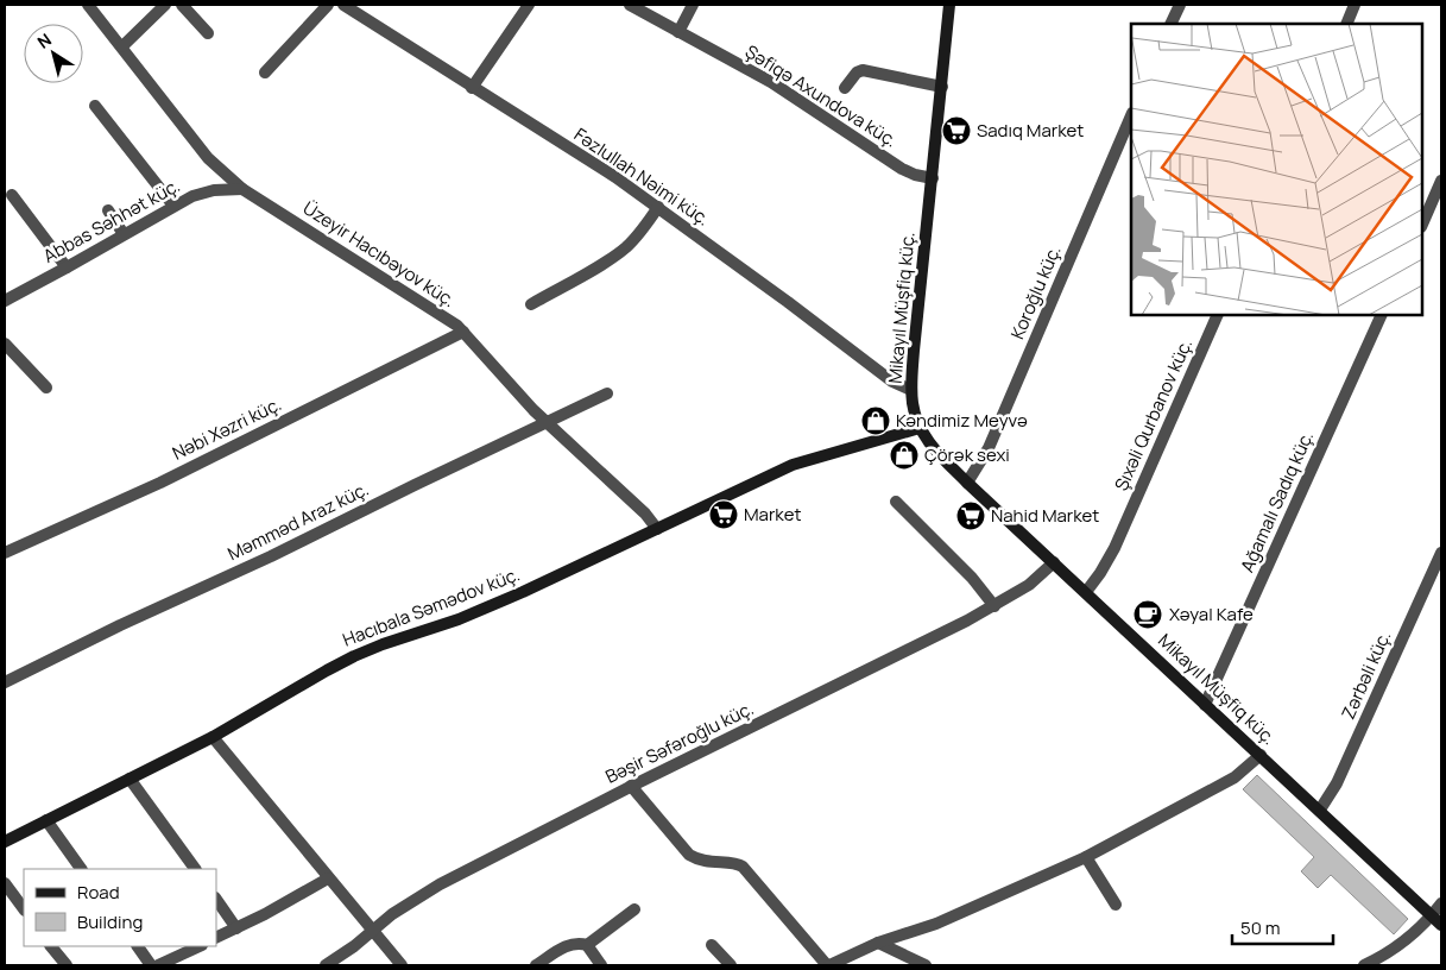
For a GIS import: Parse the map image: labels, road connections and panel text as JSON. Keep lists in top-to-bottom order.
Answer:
{
  "streets": {
    "main road": ["Mikayıl Müşfiq küç.", "Hacıbala Səmədov küç."],
    "street": [
      "Şəfiqə Axundova küç.",
      "Fəzlullah Nəimi küç.",
      "Abbas Səhhət küç.",
      "Üzeyir Hacıbəyov küç.",
      "Koroğlu küç.",
      "Şıxəli Qurbanov küç.",
      "Nəbi Xəzri küç.",
      "Ağamalı Sadıq küç.",
      "Məmməd Araz küç.",
      "Zərbəli küç.",
      "Bəşir Səfəroğlu küç."
    ]
  },
  "crossings": [
    ["Şəfiqə Axundova küç.", "Mikayıl Müşfiq küç."],
    ["Fəzlullah Nəimi küç.", "Mikayıl Müşfiq küç."],
    ["Abbas Səhhət küç.", "Üzeyir Hacıbəyov küç."],
    ["Üzeyir Hacıbəyov küç.", "Nəbi Xəzri küç."],
    ["Üzeyir Hacıbəyov küç.", "Məmməd Araz küç."],
    ["Üzeyir Hacıbəyov küç.", "Hacıbala Səmədov küç."],
    ["Koroğlu küç.", "Mikayıl Müşfiq küç."],
    ["Mikayıl Müşfiq küç.", "Şıxəli Qurbanov küç."],
    ["Mikayıl Müşfiq küç.", "Ağamalı Sadıq küç."],
    ["Mikayıl Müşfiq küç.", "Hacıbala Səmədov küç."],
    ["Mikayıl Müşfiq küç.", "Zərbəli küç."],
    ["Mikayıl Müşfiq küç.", "Bəşir Səfəroğlu küç."]
  ],
  "places": {
    "supermarket": ["Sadıq Market", "Market", "Nahid Market"],
    "shop": ["Kəndimiz Meyvə", "Çörək sexi"],
    "cafe": ["Xəyal Kafe"]
  },
  "legend": ["Road", "Building"],
  "scale_bar": "50 m",
  "north": "top left"
}
